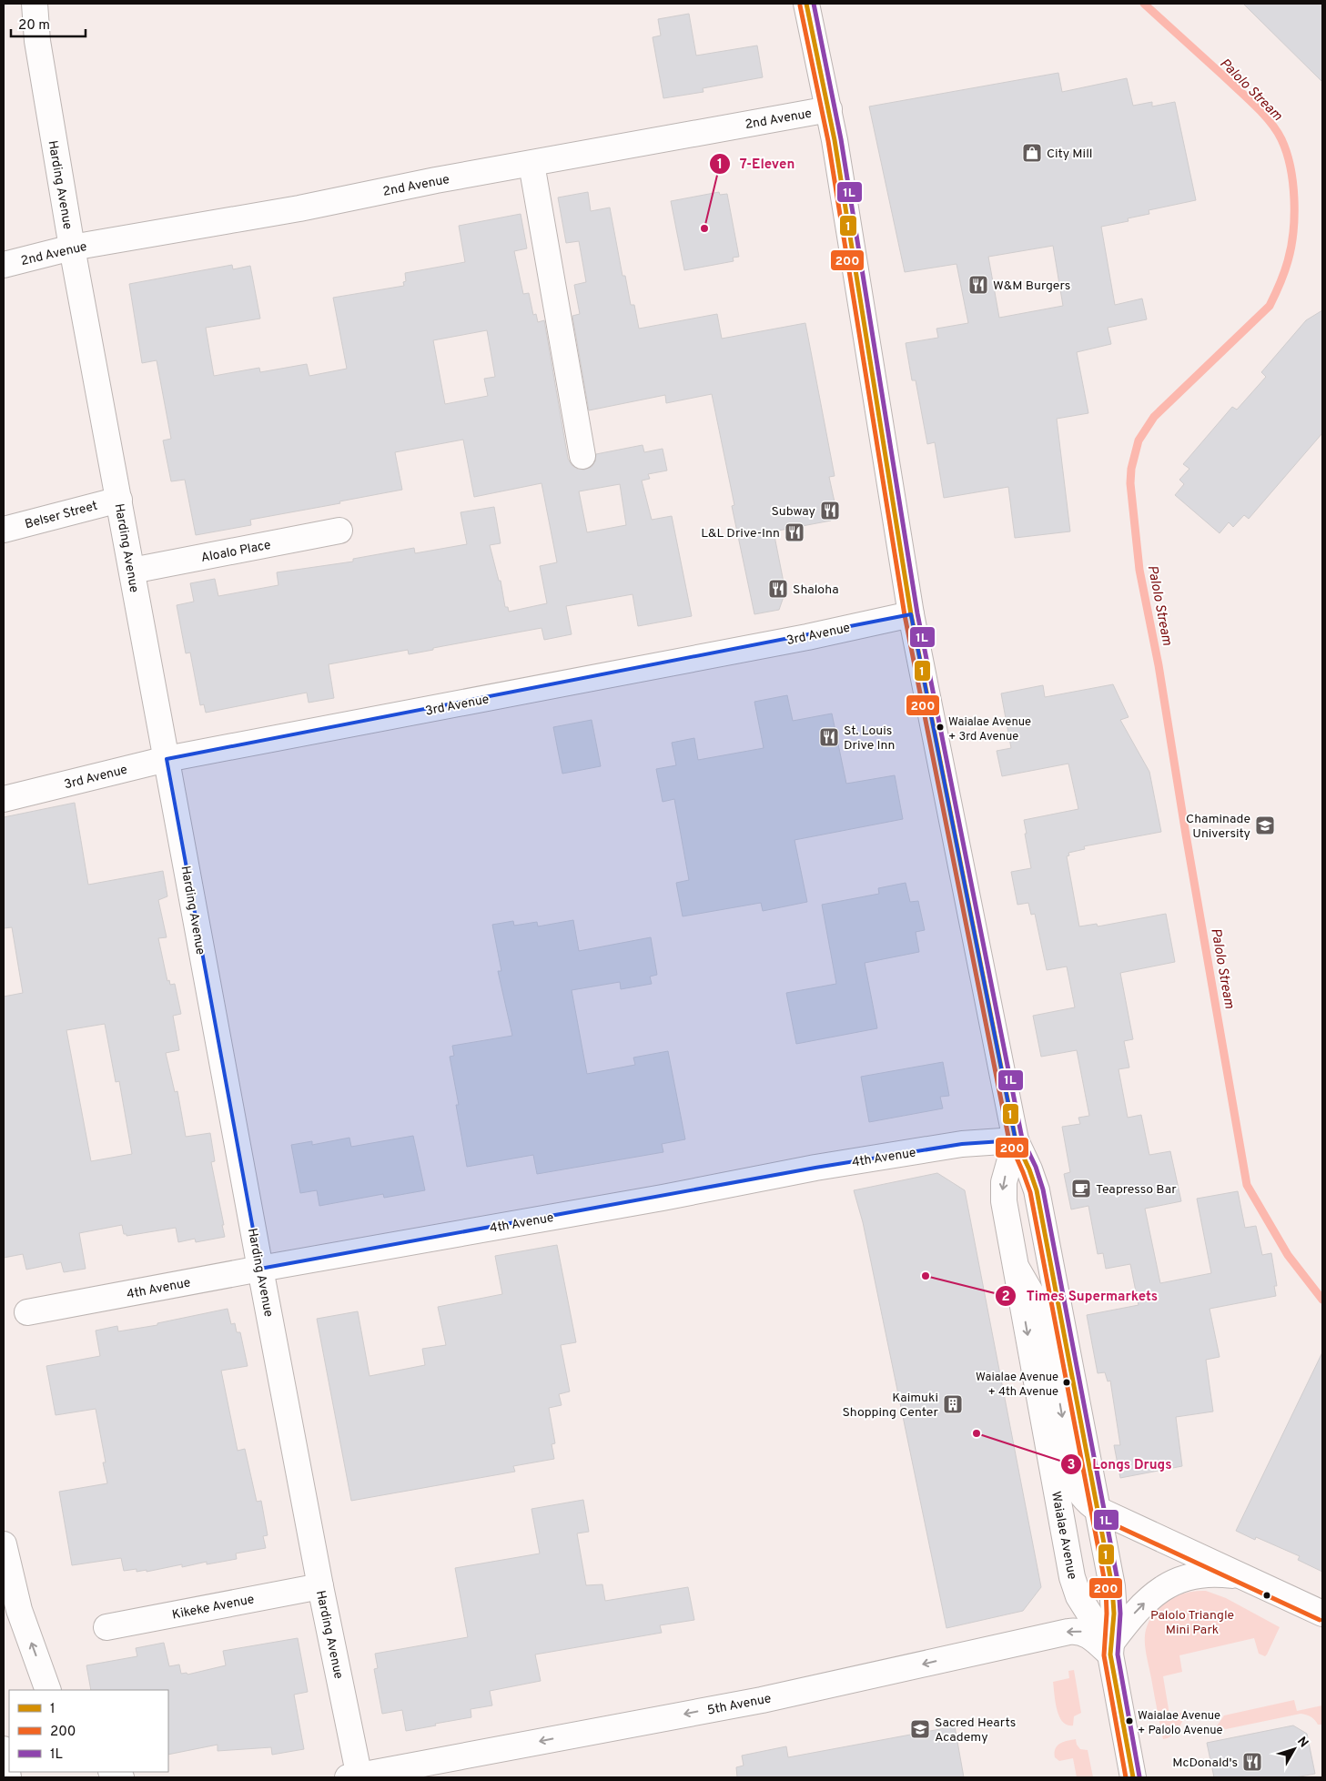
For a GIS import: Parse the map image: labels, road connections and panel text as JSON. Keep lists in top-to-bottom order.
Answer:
{
  "streets": {
    "main road": [
      "2nd Avenue",
      "Harding Avenue",
      "Belser Street",
      "Aloalo Place",
      "3rd Avenue",
      "4th Avenue",
      "Waialae Avenue",
      "Kikeke Avenue",
      "5th Avenue"
    ]
  },
  "crossings": [
    ["2nd Avenue", "Harding Avenue"],
    ["2nd Avenue", "Waialae Avenue"],
    ["Harding Avenue", "Belser Street"],
    ["Harding Avenue", "Aloalo Place"],
    ["Harding Avenue", "3rd Avenue"],
    ["Harding Avenue", "4th Avenue"],
    ["Harding Avenue", "Kikeke Avenue"],
    ["Harding Avenue", "5th Avenue"],
    ["3rd Avenue", "Waialae Avenue"],
    ["4th Avenue", "Waialae Avenue"],
    ["Waialae Avenue", "5th Avenue"]
  ],
  "one_way": ["5th Avenue"],
  "water": ["Palolo Stream"],
  "parks": ["Palolo Triangle Mini Park"],
  "places": {
    "shop": ["City Mill"],
    "other": [
      "7-Eleven",
      "Waialae Avenue + 3rd Avenue",
      "Times Supermarkets",
      "Waialae Avenue + 4th Avenue",
      "Longs Drugs",
      "Waialae Avenue + Palolo Avenue"
    ],
    "restaurant": [
      "W&M Burgers",
      "Subway",
      "L&L Drive-Inn",
      "Shaloha",
      "St. Louis Drive Inn",
      "McDonald's"
    ],
    "school or university": ["Chaminade University", "Sacred Hearts Academy"],
    "cafe": ["Teapresso Bar"],
    "building": ["Kaimuki Shopping Center"]
  },
  "lines": ["transit line 1", "transit line 1L", "transit line 200"],
  "legend": ["1", "200", "1L"],
  "scale_bar": "20 m",
  "north": "top right"
}
